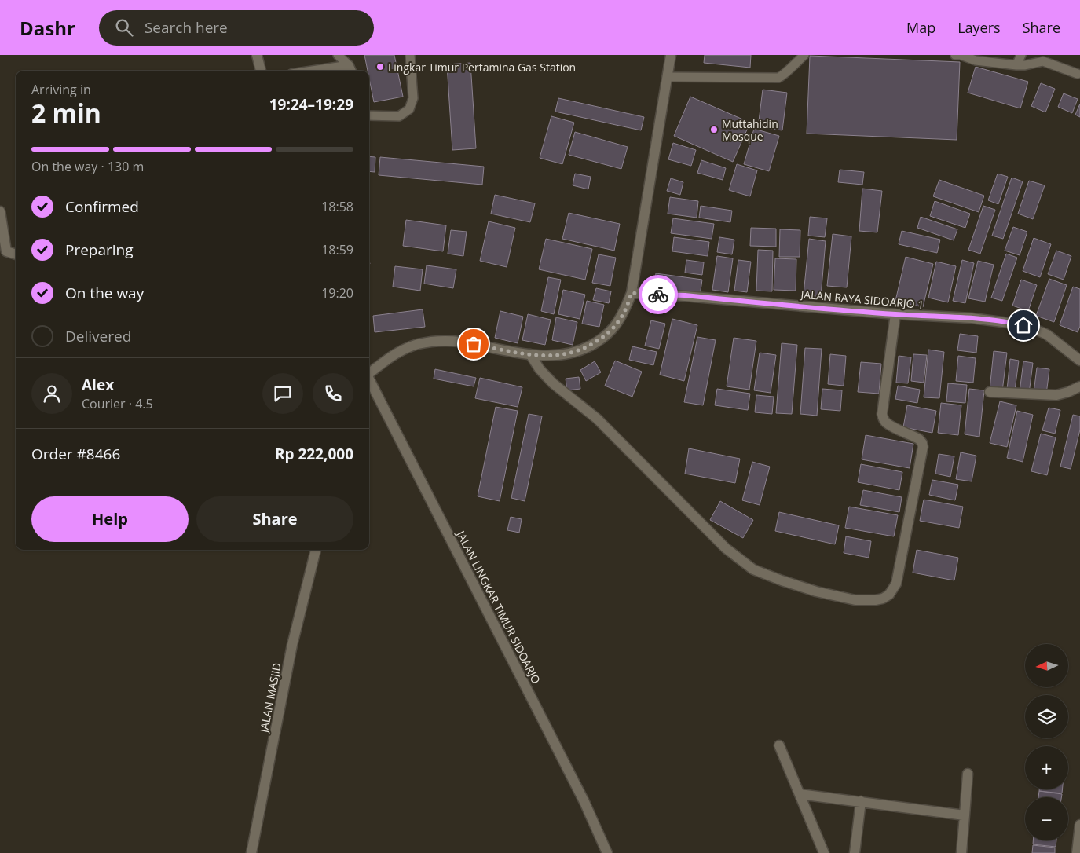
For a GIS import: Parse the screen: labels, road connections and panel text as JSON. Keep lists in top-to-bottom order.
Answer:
{
  "streets": {
    "street": ["JALAN RAYA SIDOARJO 1", "JALAN LINGKAR TIMUR SIDOARJO", "JALAN MASJID"]
  },
  "places": ["Lingkar Timur Pertamina Gas Station", "Muttahidin Mosque"],
  "north": "left",
  "page": {
    "header": "Dashr",
    "search": "Search here",
    "nav": ["Map", "Layers", "Share"],
    "heading": ["2 min", "Arriving in", "19:24–19:29"],
    "panel": [
      "Alex",
      "Courier · 4.5",
      "Order #8466",
      "Rp 222,000"
    ],
    "bar": "On the way · 130 m",
    "list": [
      ["Confirmed", "18:58"],
      ["Preparing", "18:59"],
      ["On the way", "19:20"],
      "Delivered"
    ],
    "buttons": ["Help", "Share"],
    "map_buttons": ["+", "−"]
  }
}
